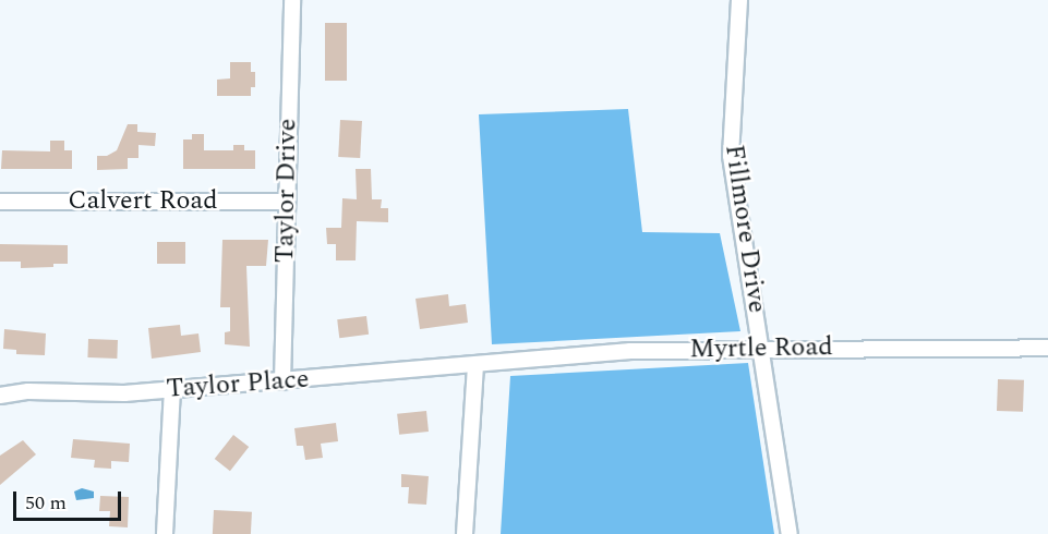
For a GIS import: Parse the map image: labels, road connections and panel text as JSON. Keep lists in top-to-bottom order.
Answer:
{
  "streets": {
    "street": [
      "Taylor Drive",
      "Calvert Road",
      "Fillmore Drive",
      "Myrtle Road",
      "Taylor Place"
    ]
  },
  "crossings": [
    ["Taylor Drive", "Calvert Road"],
    ["Taylor Drive", "Taylor Place"],
    ["Fillmore Drive", "Myrtle Road"],
    ["Myrtle Road", "Taylor Place"]
  ],
  "scale_bar": "50 m"
}
